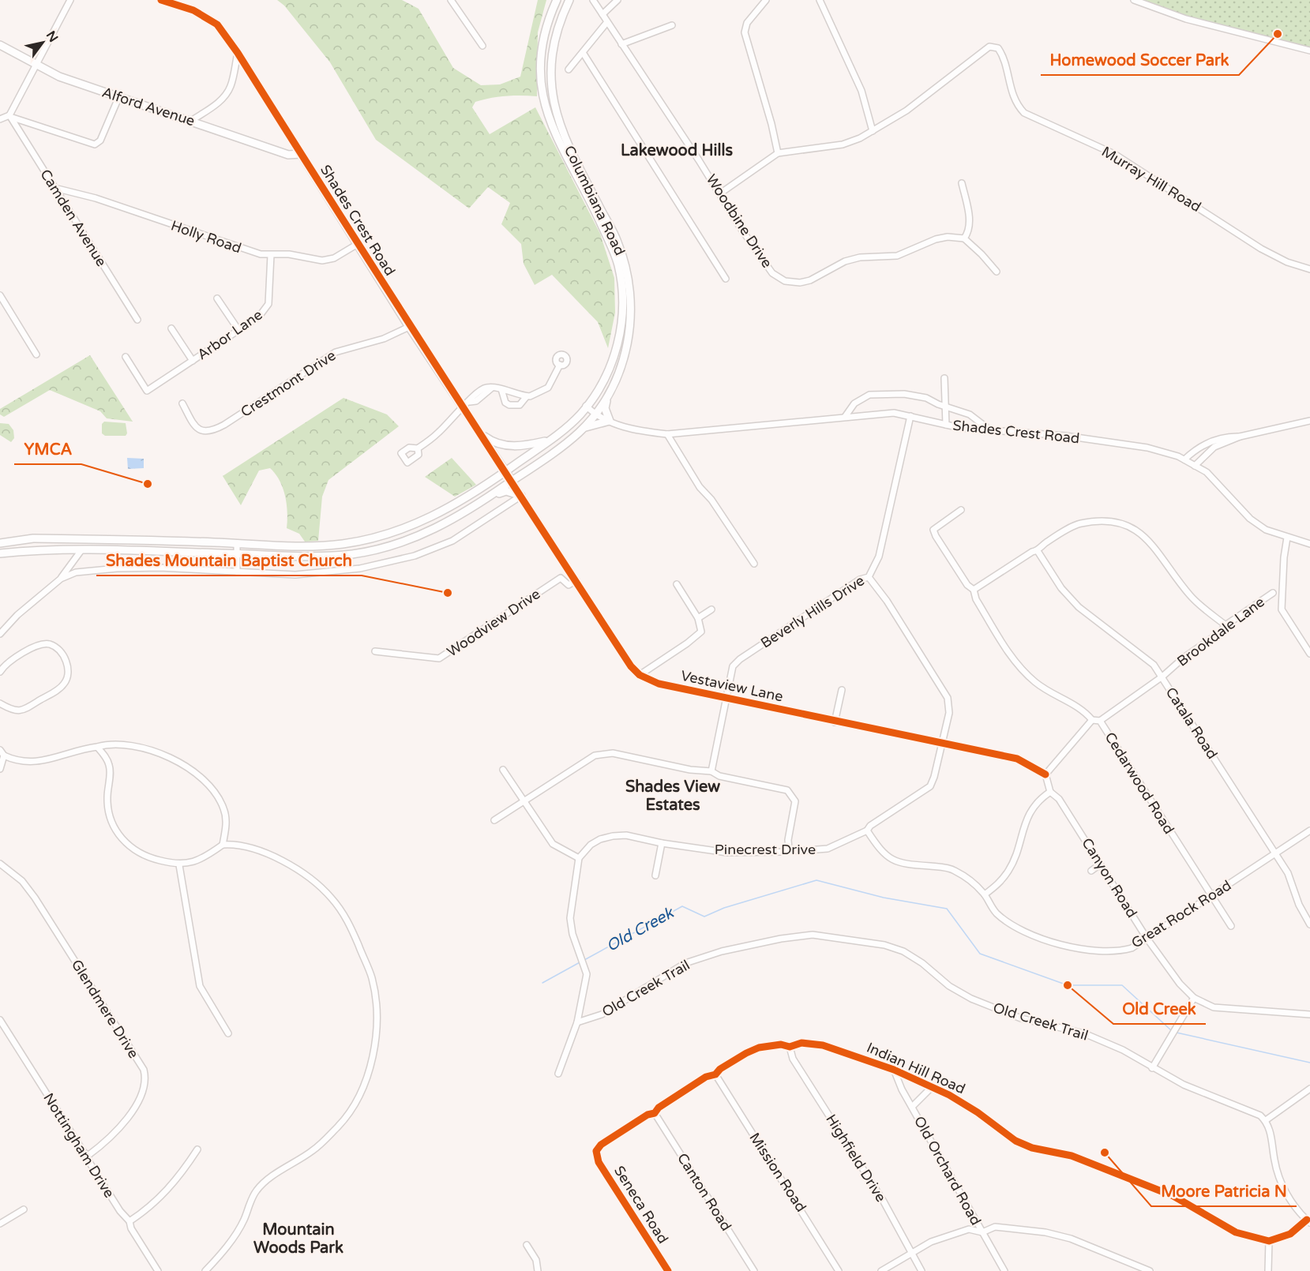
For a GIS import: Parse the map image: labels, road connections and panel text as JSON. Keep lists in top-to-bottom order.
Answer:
{
  "streets": {
    "main road": ["Alford Avenue", "Columbiana Road", "Shades Crest Road"],
    "street": [
      "Murray Hill Road",
      "Camden Avenue",
      "Woodbine Drive",
      "Holly Road",
      "Arbor Lane",
      "Crestmont Drive",
      "Beverly Hills Drive",
      "Woodview Drive",
      "Brookdale Lane",
      "Vestaview Lane",
      "Catala Road",
      "Cedarwood Road",
      "Pinecrest Drive",
      "Canyon Road",
      "Great Rock Road",
      "Old Creek Trail",
      "Glendmere Drive",
      "Indian Hill Road",
      "Nottingham Drive",
      "Highfield Drive",
      "Old Orchard Road",
      "Mission Road",
      "Canton Road",
      "Seneca Road"
    ]
  },
  "crossings": [
    ["Alford Avenue", "Shades Crest Road"],
    ["Columbiana Road", "Shades Crest Road"],
    ["Columbiana Road", "Vestaview Lane"],
    ["Camden Avenue", "Holly Road"],
    ["Shades Crest Road", "Holly Road"],
    ["Shades Crest Road", "Crestmont Drive"],
    ["Shades Crest Road", "Beverly Hills Drive"],
    ["Shades Crest Road", "Vestaview Lane"],
    ["Holly Road", "Arbor Lane"],
    ["Beverly Hills Drive", "Vestaview Lane"],
    ["Beverly Hills Drive", "Pinecrest Drive"],
    ["Woodview Drive", "Vestaview Lane"],
    ["Brookdale Lane", "Catala Road"],
    ["Brookdale Lane", "Cedarwood Road"],
    ["Vestaview Lane", "Pinecrest Drive"],
    ["Vestaview Lane", "Canyon Road"],
    ["Catala Road", "Great Rock Road"],
    ["Cedarwood Road", "Great Rock Road"],
    ["Pinecrest Drive", "Great Rock Road"],
    ["Canyon Road", "Great Rock Road"],
    ["Glendmere Drive", "Nottingham Drive"],
    ["Indian Hill Road", "Highfield Drive"],
    ["Indian Hill Road", "Old Orchard Road"],
    ["Indian Hill Road", "Mission Road"],
    ["Indian Hill Road", "Canton Road"],
    ["Indian Hill Road", "Seneca Road"]
  ],
  "districts": ["Lakewood Hills", "Shades View Estates", "Mountain Woods Park"],
  "water": ["Old Creek"],
  "places": [
    "Homewood Soccer Park",
    "YMCA",
    "Shades Mountain Baptist Church",
    "Old Creek",
    "Moore Patricia N"
  ],
  "north": "top right"
}
